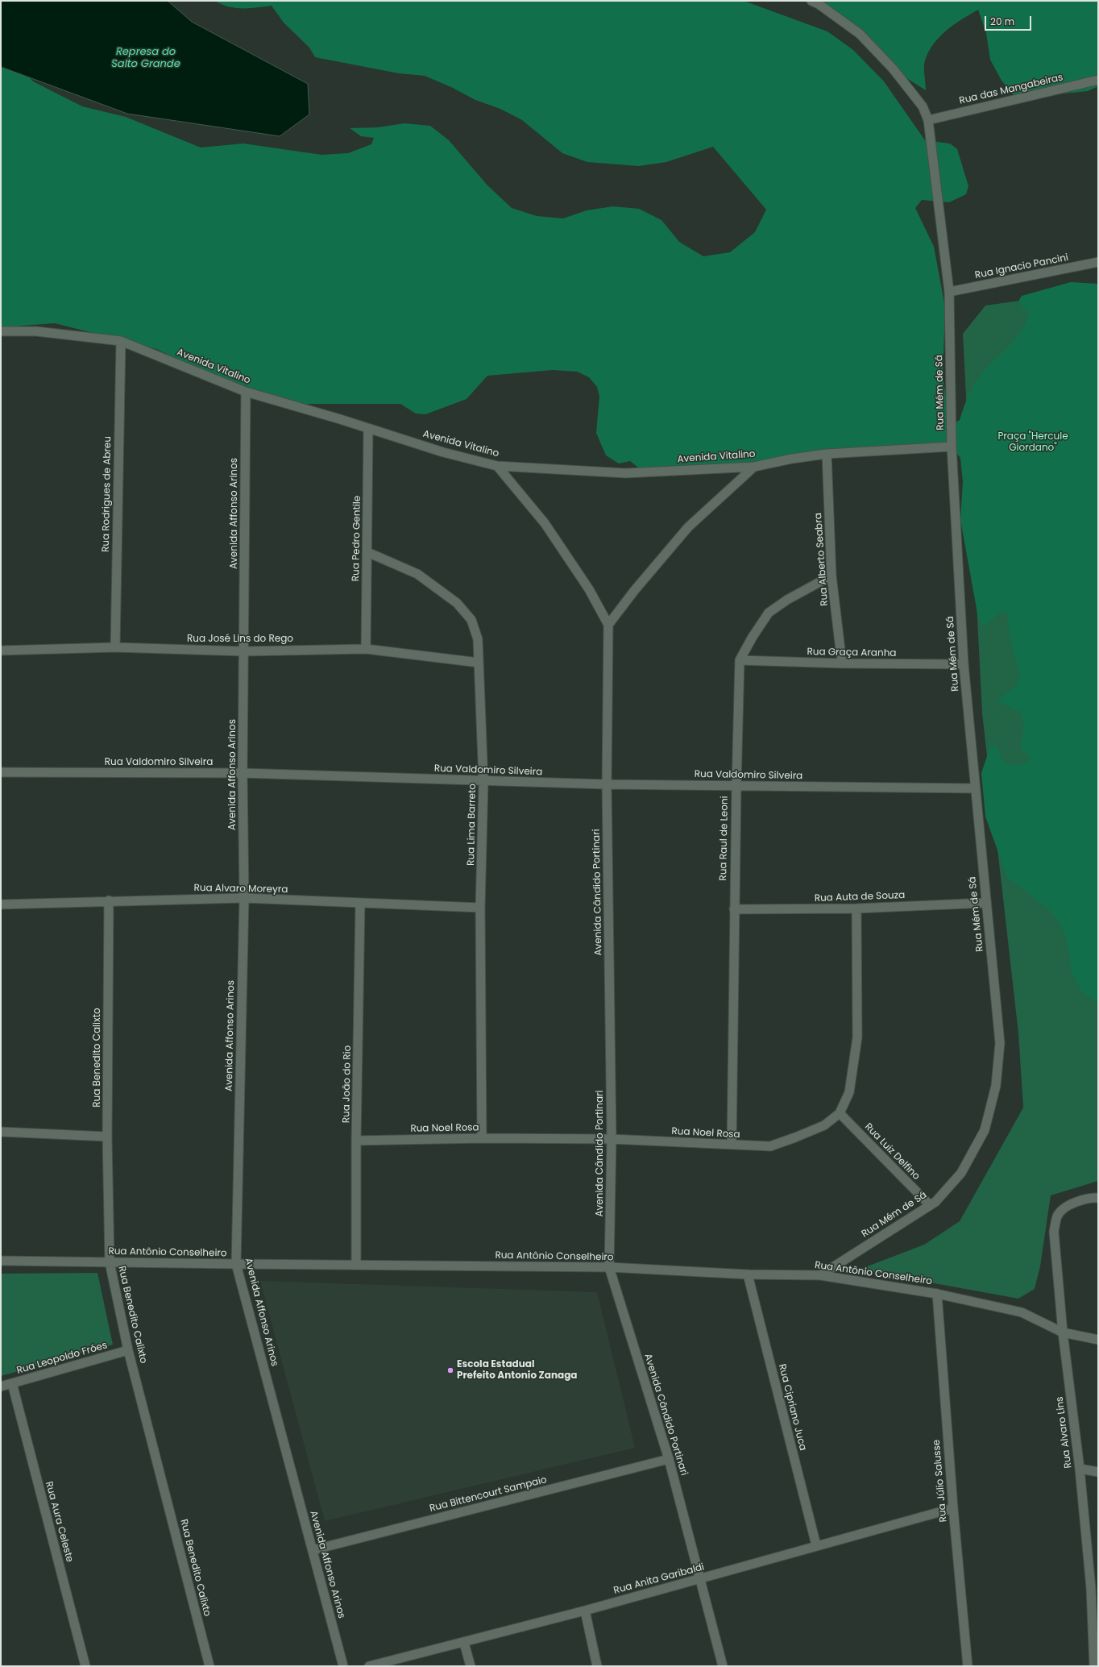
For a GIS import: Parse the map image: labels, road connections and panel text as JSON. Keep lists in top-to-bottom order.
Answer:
{
  "streets": {
    "street": [
      "Rua das Mangabeiras",
      "Rua Ignacio Pancini",
      "Avenida Vitalino",
      "Rua Mém de Sá",
      "Rua Rodrigues de Abreu",
      "Avenida Affonso Arinos",
      "Rua Pedro Gentile",
      "Rua Alberto Seabra",
      "Rua José Lins do Rego",
      "Rua Graça Aranha",
      "Rua Valdomiro Silveira",
      "Rua Lima Barreto",
      "Rua Raul de Leoni",
      "Rua Alvaro Moreyra",
      "Avenida Cândido Portinari",
      "Rua Auta de Souza",
      "Rua Benedito Calixto",
      "Rua João do Rio",
      "Rua Noel Rosa",
      "Rua Luiz Delfino",
      "Rua Antônio Conselheiro",
      "Rua Leopoldo Fróes",
      "Rua Cipriano Juca",
      "Rua Alvaro Lins",
      "Rua Júlio Salusse",
      "Rua Bittencourt Sampaio",
      "Rua Aura Celeste",
      "Rua Anita Garibaldi"
    ]
  },
  "crossings": [
    ["Rua das Mangabeiras", "Rua Mém de Sá"],
    ["Rua Ignacio Pancini", "Rua Mém de Sá"],
    ["Avenida Vitalino", "Rua Mém de Sá"],
    ["Avenida Vitalino", "Rua Rodrigues de Abreu"],
    ["Avenida Vitalino", "Avenida Affonso Arinos"],
    ["Avenida Vitalino", "Rua Pedro Gentile"],
    ["Avenida Vitalino", "Rua Alberto Seabra"],
    ["Avenida Vitalino", "Avenida Cândido Portinari"],
    ["Rua Mém de Sá", "Rua Graça Aranha"],
    ["Rua Mém de Sá", "Rua Valdomiro Silveira"],
    ["Rua Mém de Sá", "Rua Auta de Souza"],
    ["Rua Mém de Sá", "Rua Luiz Delfino"],
    ["Rua Mém de Sá", "Rua Antônio Conselheiro"],
    ["Rua Rodrigues de Abreu", "Rua José Lins do Rego"],
    ["Avenida Affonso Arinos", "Rua José Lins do Rego"],
    ["Avenida Affonso Arinos", "Rua Valdomiro Silveira"],
    ["Avenida Affonso Arinos", "Rua Alvaro Moreyra"],
    ["Avenida Affonso Arinos", "Rua Antônio Conselheiro"],
    ["Avenida Affonso Arinos", "Rua Bittencourt Sampaio"],
    ["Rua Pedro Gentile", "Rua José Lins do Rego"],
    ["Rua Pedro Gentile", "Rua Lima Barreto"],
    ["Rua Alberto Seabra", "Rua Graça Aranha"],
    ["Rua Alberto Seabra", "Rua Raul de Leoni"],
    ["Rua José Lins do Rego", "Rua Lima Barreto"],
    ["Rua Graça Aranha", "Rua Raul de Leoni"],
    ["Rua Valdomiro Silveira", "Rua Lima Barreto"],
    ["Rua Valdomiro Silveira", "Rua Raul de Leoni"],
    ["Rua Valdomiro Silveira", "Avenida Cândido Portinari"],
    ["Rua Lima Barreto", "Rua Alvaro Moreyra"],
    ["Rua Lima Barreto", "Rua Noel Rosa"],
    ["Rua Raul de Leoni", "Rua Auta de Souza"],
    ["Rua Raul de Leoni", "Rua Noel Rosa"],
    ["Rua Alvaro Moreyra", "Rua Benedito Calixto"],
    ["Rua Alvaro Moreyra", "Rua João do Rio"],
    ["Avenida Cândido Portinari", "Rua Noel Rosa"],
    ["Avenida Cândido Portinari", "Rua Antônio Conselheiro"],
    ["Avenida Cândido Portinari", "Rua Bittencourt Sampaio"],
    ["Avenida Cândido Portinari", "Rua Anita Garibaldi"],
    ["Rua Auta de Souza", "Rua Noel Rosa"],
    ["Rua Benedito Calixto", "Rua Antônio Conselheiro"],
    ["Rua Benedito Calixto", "Rua Leopoldo Fróes"],
    ["Rua João do Rio", "Rua Noel Rosa"],
    ["Rua João do Rio", "Rua Antônio Conselheiro"],
    ["Rua Noel Rosa", "Rua Luiz Delfino"],
    ["Rua Antônio Conselheiro", "Rua Cipriano Juca"],
    ["Rua Antônio Conselheiro", "Rua Alvaro Lins"],
    ["Rua Antônio Conselheiro", "Rua Júlio Salusse"],
    ["Rua Leopoldo Fróes", "Rua Aura Celeste"],
    ["Rua Cipriano Juca", "Rua Anita Garibaldi"],
    ["Rua Júlio Salusse", "Rua Anita Garibaldi"]
  ],
  "water": ["Represa do Salto Grande"],
  "parks": ["Praça \"Hercule Giordano\""],
  "places": ["Escola Estadual Prefeito Antonio Zanaga"],
  "scale_bar": "20 m"
}
